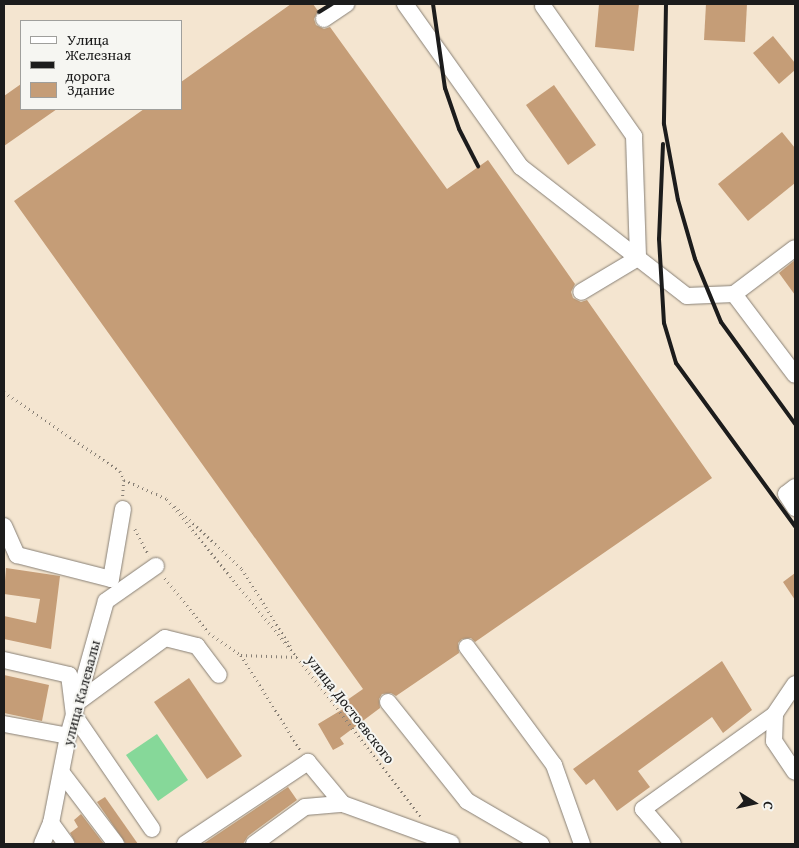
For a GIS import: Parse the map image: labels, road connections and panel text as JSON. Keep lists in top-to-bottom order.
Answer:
{
  "streets": {
    "lane": ["улица Калевалы"],
    "path": ["улица Достоевского"]
  },
  "legend": ["Улица", "Железная дорога", "Здание"],
  "north": "right"
}
